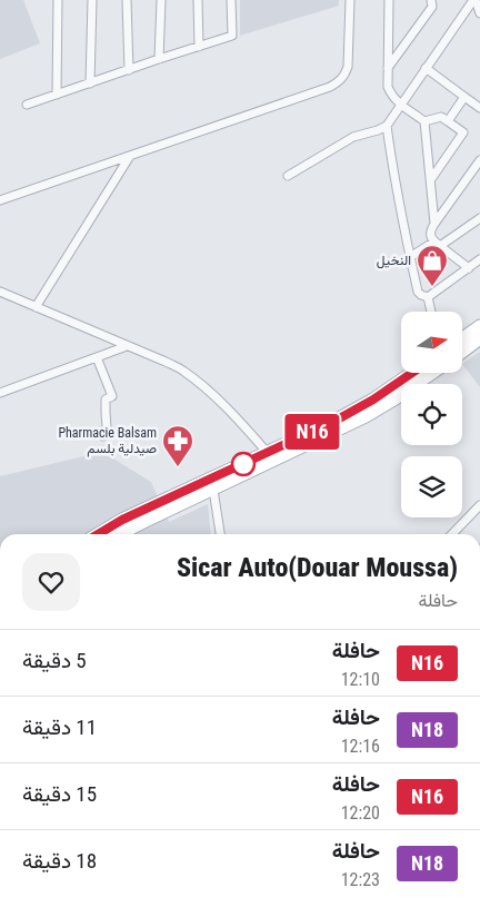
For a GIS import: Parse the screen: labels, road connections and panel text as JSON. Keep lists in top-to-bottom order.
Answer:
{
  "places": {
    "shop": ["النخيل"],
    "pharmacy": ["Pharmacie Balsam صيدلية بلسم"]
  },
  "lines": ["bus line N16"],
  "north": "right",
  "page": {
    "on_map": "N16",
    "heading": ["Sicar Auto(Douar Moussa)", "حافلة"],
    "list": [
      {
        "mark": "N16",
        "name": "حافلة",
        "note": "12:10",
        "value": "5 دقيقة"
      },
      {
        "mark": "N18",
        "name": "حافلة",
        "note": "12:16",
        "value": "11 دقيقة"
      },
      {
        "mark": "N16",
        "name": "حافلة",
        "note": "12:20",
        "value": "15 دقيقة"
      },
      {
        "mark": "N18",
        "name": "حافلة",
        "note": "12:23",
        "value": "18 دقيقة"
      }
    ]
  }
}
